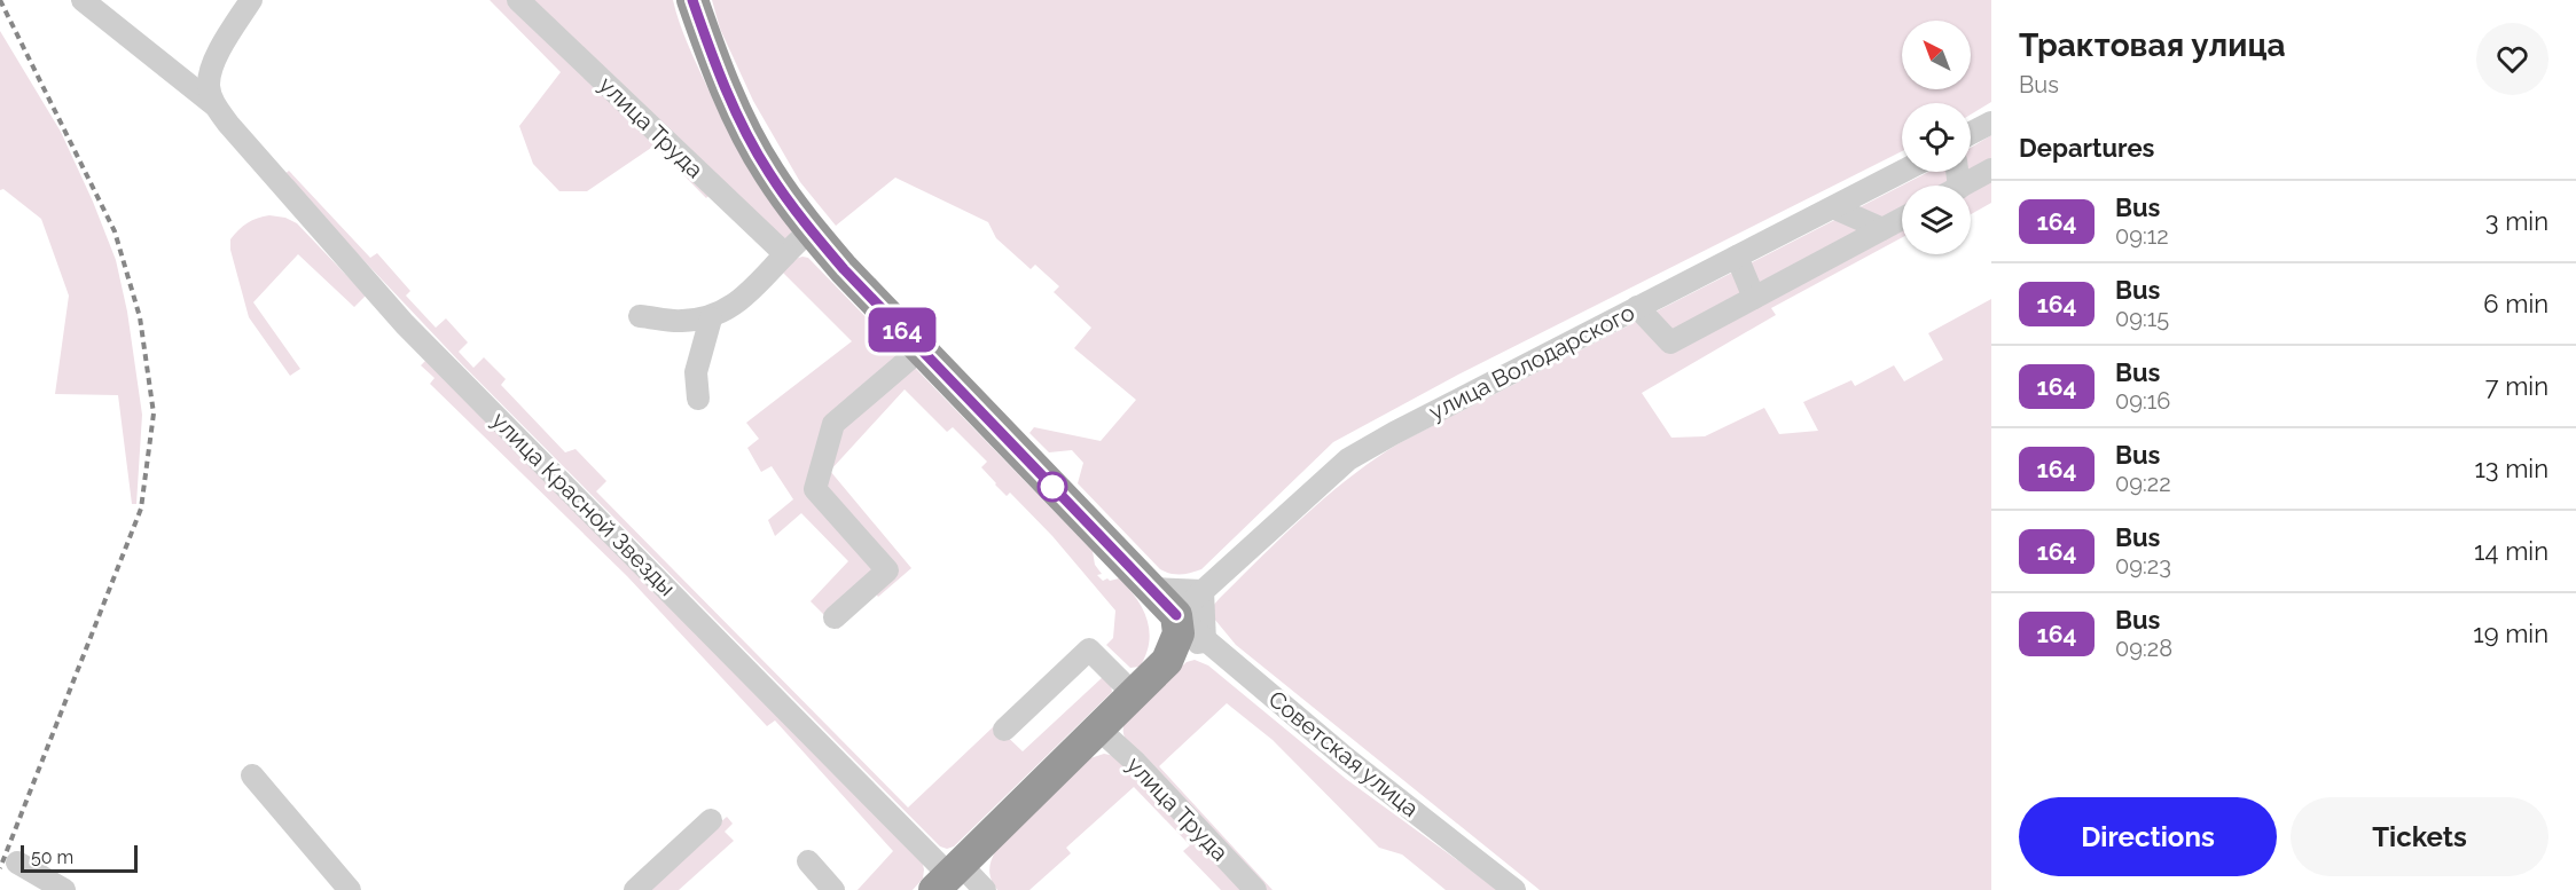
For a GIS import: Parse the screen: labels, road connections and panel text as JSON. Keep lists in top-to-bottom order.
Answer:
{
  "streets": {
    "street": [
      "улица Труда",
      "улица Володарского",
      "улица Красной Звезды",
      "Советская улица"
    ]
  },
  "crossings": [
    ["улица Володарского", "Советская улица"]
  ],
  "lines": ["bus line 164"],
  "scale_bar": "50 m",
  "north": "top left",
  "page": {
    "on_map": "164",
    "heading": [
      ["Трактовая улица", "Bus"],
      "Departures"
    ],
    "list": [
      {
        "mark": "164",
        "name": "Bus",
        "note": "09:12",
        "value": "3 min"
      },
      {
        "mark": "164",
        "name": "Bus",
        "note": "09:15",
        "value": "6 min"
      },
      {
        "mark": "164",
        "name": "Bus",
        "note": "09:16",
        "value": "7 min"
      },
      {
        "mark": "164",
        "name": "Bus",
        "note": "09:22",
        "value": "13 min"
      },
      {
        "mark": "164",
        "name": "Bus",
        "note": "09:23",
        "value": "14 min"
      },
      {
        "mark": "164",
        "name": "Bus",
        "note": "09:28",
        "value": "19 min"
      }
    ],
    "buttons": ["Directions", "Tickets"],
    "scale": "50 m"
  }
}
